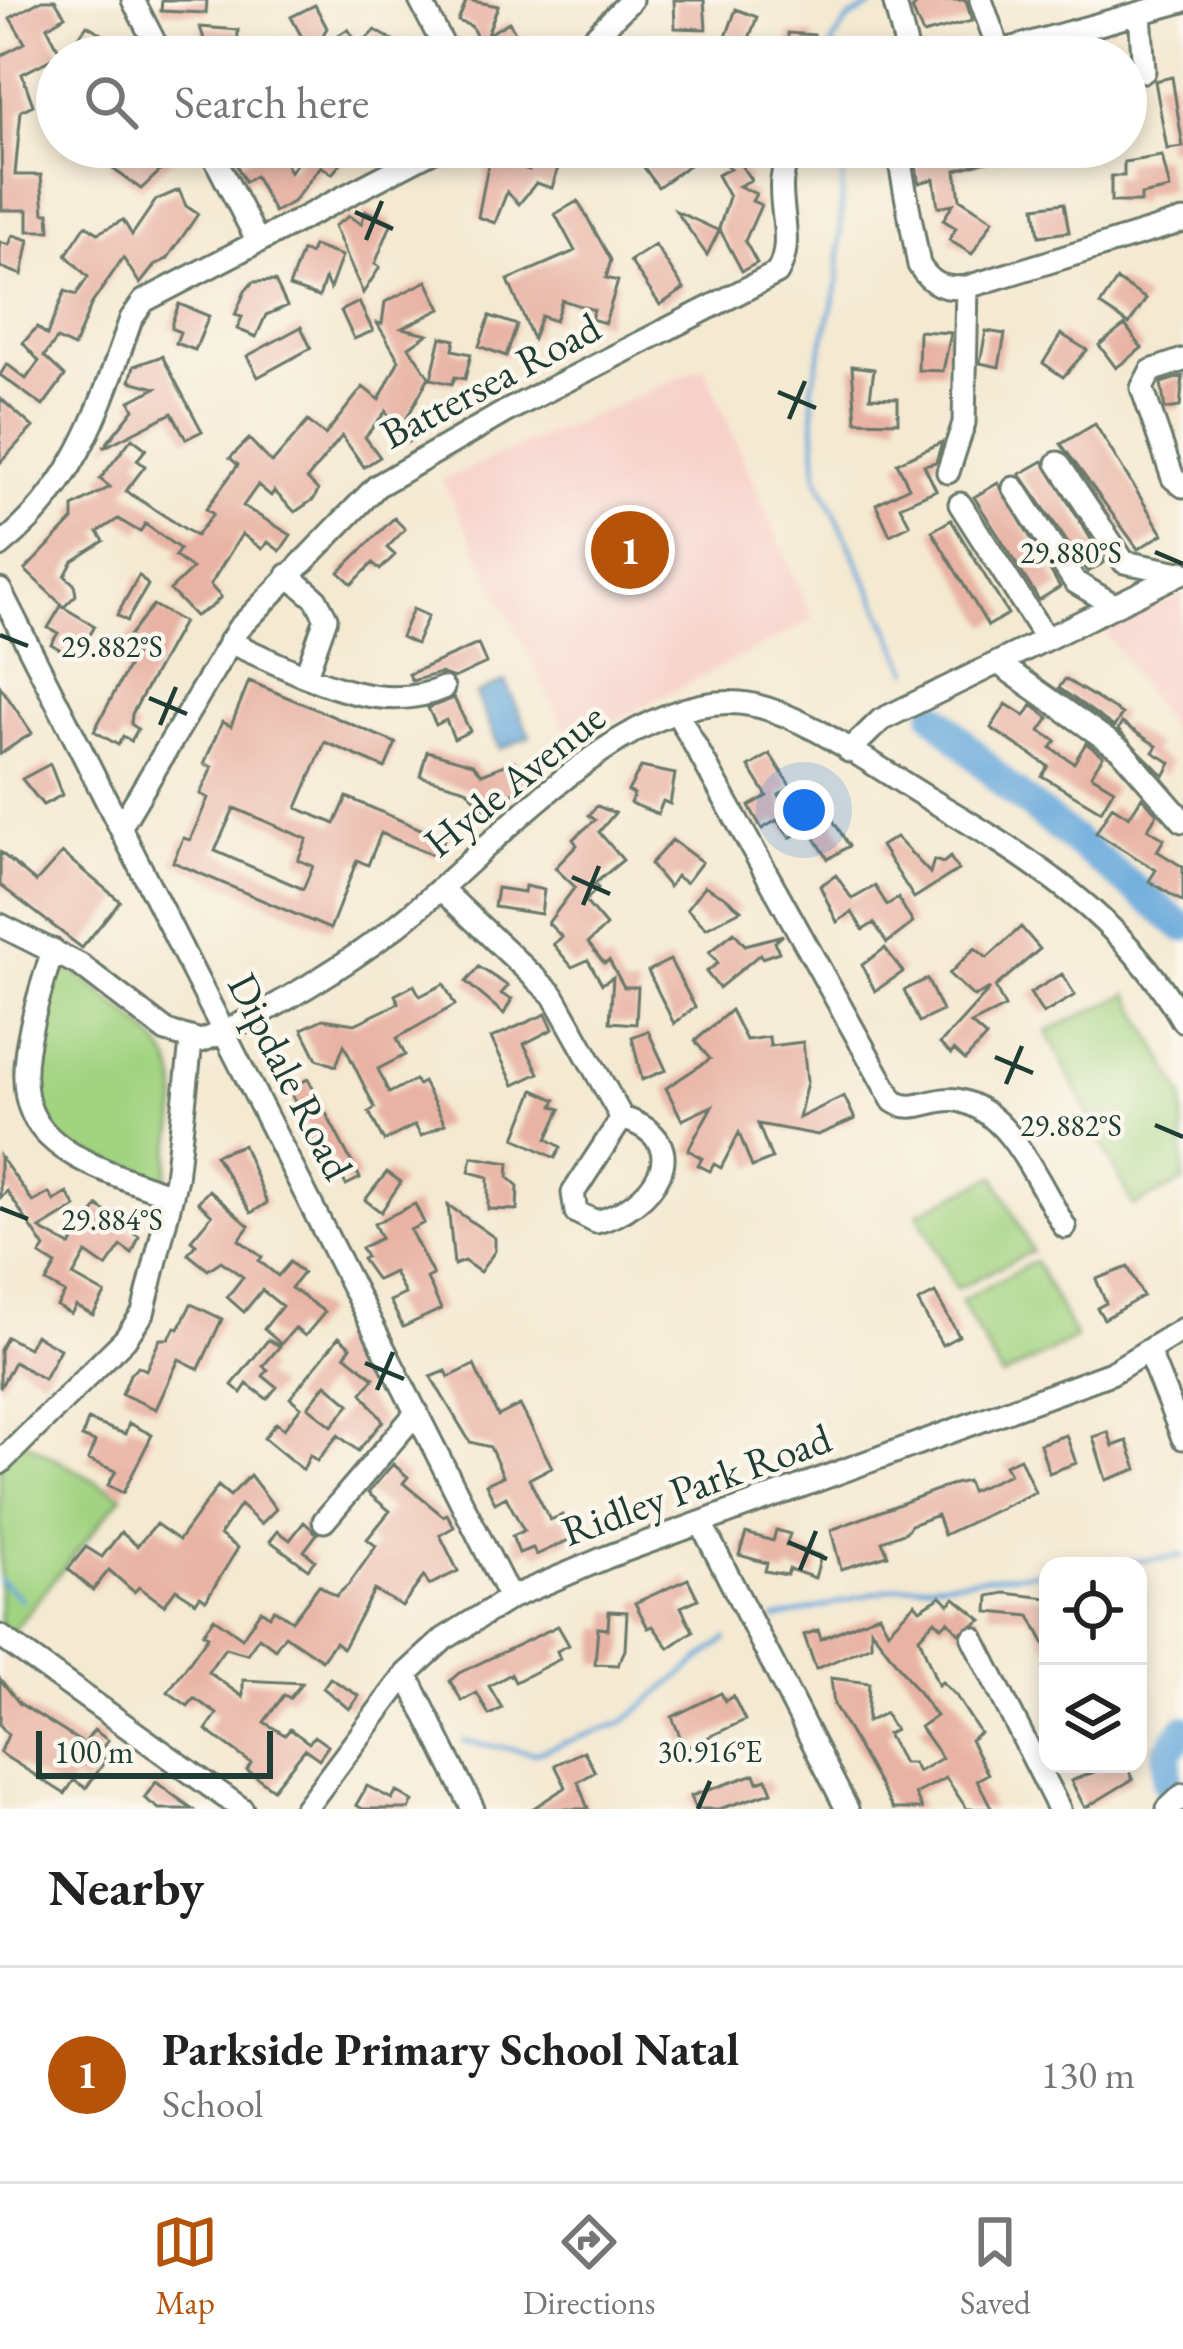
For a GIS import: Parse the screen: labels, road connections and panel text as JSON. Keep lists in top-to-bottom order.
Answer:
{
  "streets": {
    "street": [
      "Battersea Road",
      "Hyde Avenue",
      "Dipdale Road",
      "Ridley Park Road"
    ]
  },
  "crossings": [
    ["Battersea Road", "Dipdale Road"],
    ["Hyde Avenue", "Dipdale Road"],
    ["Dipdale Road", "Ridley Park Road"]
  ],
  "scale_bar": "100 m",
  "page": {
    "search": "Search here",
    "pins": "1",
    "scale": "100 m",
    "heading": "Nearby",
    "list": [
      {
        "mark": "1",
        "name": "Parkside Primary School Natal",
        "note": "School",
        "value": "130 m"
      }
    ],
    "nav": ["Map", "Directions", "Saved"]
  },
  "coordinates": [
    "29.880°S",
    "29.882°S",
    "29.884°S",
    "30.916°E"
  ]
}
